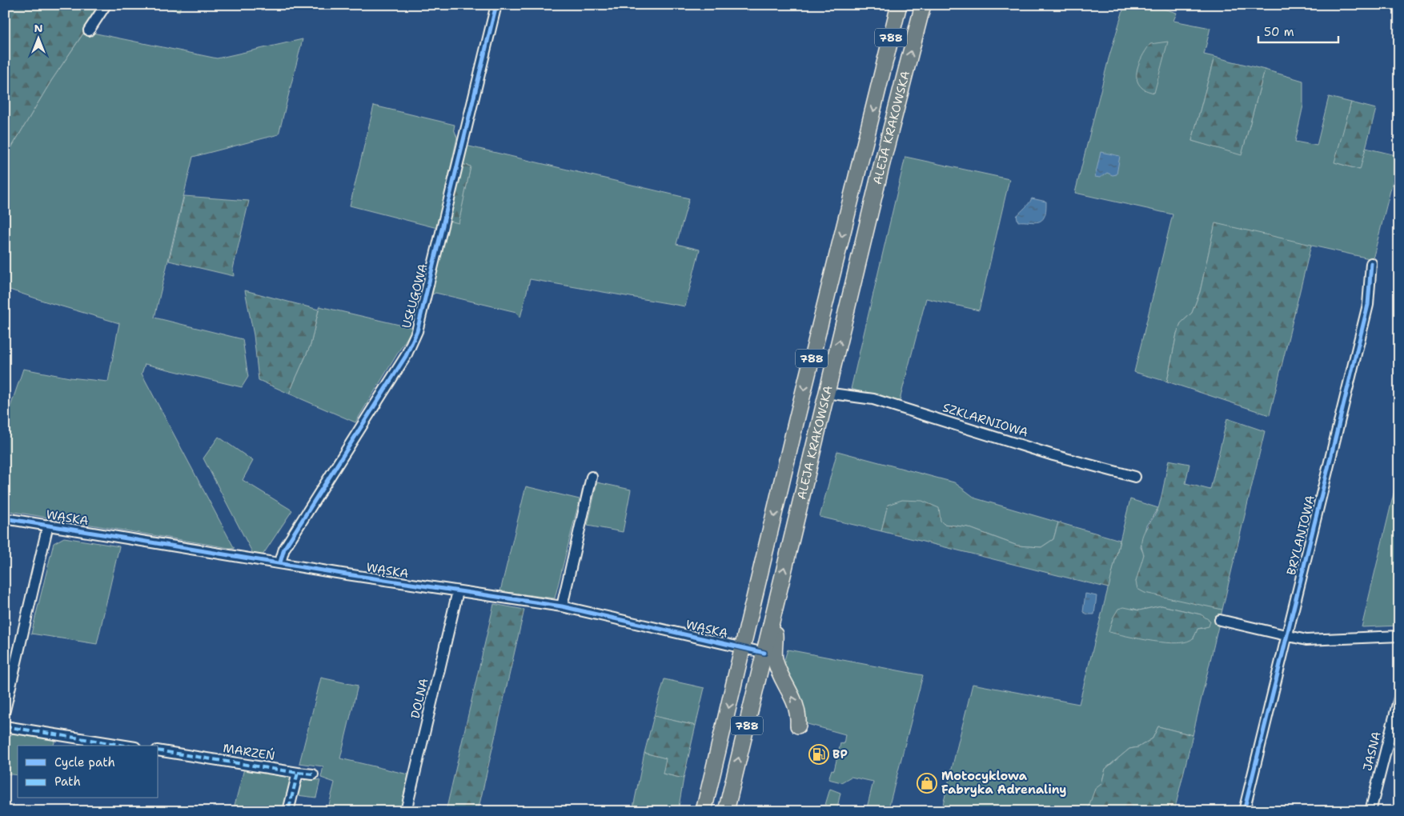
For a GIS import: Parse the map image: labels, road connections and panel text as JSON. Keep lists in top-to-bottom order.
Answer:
{
  "streets": {
    "main road": ["788", "ALEJA KRAKOWSKA"],
    "street": [
      "USŁUGOWA",
      "SZKLARNIOWA",
      "WĄSKA",
      "BRYLANTOWA",
      "DOLNA",
      "JASNA",
      "MARZEŃ"
    ]
  },
  "crossings": [
    ["ALEJA KRAKOWSKA", "SZKLARNIOWA"],
    ["ALEJA KRAKOWSKA", "WĄSKA"],
    ["USŁUGOWA", "WĄSKA"],
    ["WĄSKA", "DOLNA"]
  ],
  "places": {
    "fuel station": ["BP"],
    "shop": ["Motocyklowa Fabryka Adrenaliny"]
  },
  "legend": ["Cycle path", "Path"],
  "scale_bar": "50 m",
  "north": "top"
}
